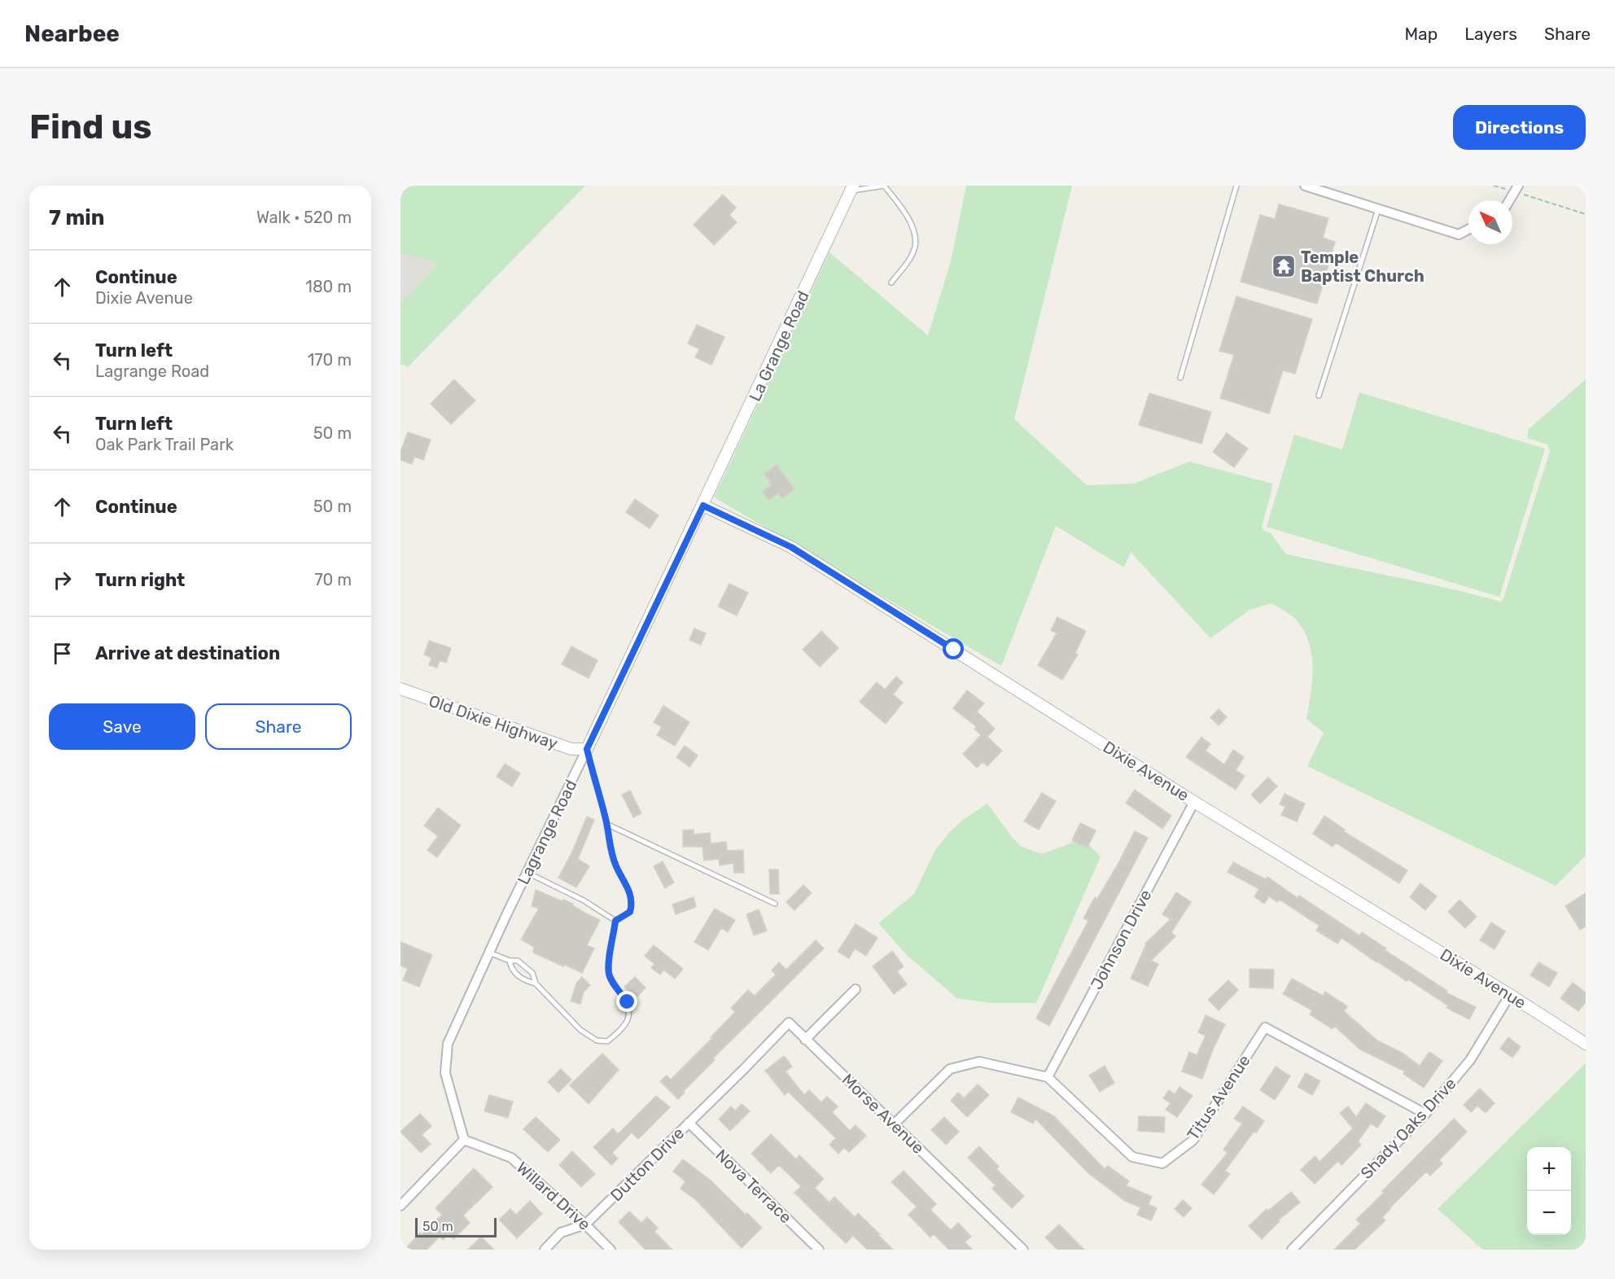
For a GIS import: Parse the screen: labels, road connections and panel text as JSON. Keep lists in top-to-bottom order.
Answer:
{
  "streets": {
    "street": [
      "La Grange Road",
      "Old Dixie Highway",
      "Dixie Avenue",
      "Lagrange Road",
      "Johnson Drive",
      "Titus Avenue",
      "Morse Avenue",
      "Shady Oaks Drive",
      "Dutton Drive",
      "Nova Terrace",
      "Willard Drive"
    ]
  },
  "crossings": [
    ["La Grange Road", "Dixie Avenue"],
    ["La Grange Road", "Lagrange Road"],
    ["Old Dixie Highway", "Lagrange Road"],
    ["Dixie Avenue", "Lagrange Road"],
    ["Dixie Avenue", "Johnson Drive"],
    ["Dixie Avenue", "Shady Oaks Drive"],
    ["Lagrange Road", "Willard Drive"],
    ["Johnson Drive", "Titus Avenue"],
    ["Titus Avenue", "Shady Oaks Drive"],
    ["Morse Avenue", "Dutton Drive"],
    ["Dutton Drive", "Nova Terrace"],
    ["Dutton Drive", "Willard Drive"]
  ],
  "places": {
    "temple": ["Temple Baptist Church"]
  },
  "scale_bar": "50 m",
  "north": "top left",
  "page": {
    "header": "Nearbee",
    "nav": ["Map", "Layers", "Share"],
    "buttons": [
      "Directions",
      ["Save", "Share"]
    ],
    "title": "Find us",
    "heading": ["7 min", "Walk · 520 m"],
    "list": [
      ["Continue", "Dixie Avenue", "180 m"],
      ["Turn left", "Lagrange Road", "170 m"],
      ["Turn left", "Oak Park Trail Park", "50 m"],
      ["Continue", "50 m"],
      ["Turn right", "70 m"],
      "Arrive at destination"
    ],
    "map_buttons": ["+", "−"],
    "scale": "50 m"
  }
}
